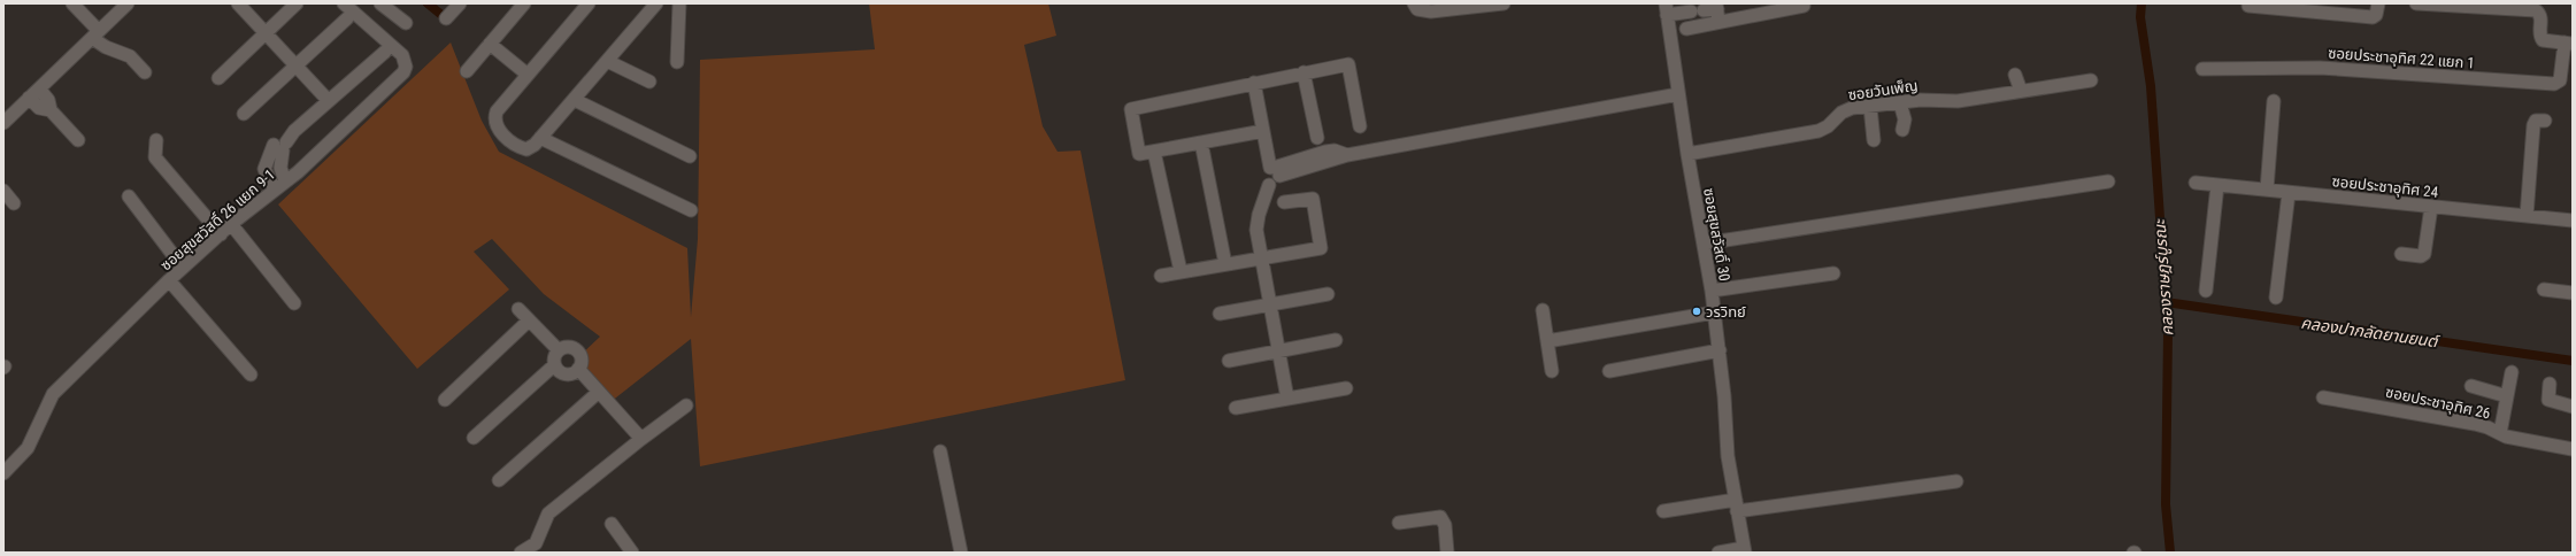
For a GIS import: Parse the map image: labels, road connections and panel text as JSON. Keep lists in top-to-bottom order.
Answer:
{
  "streets": {
    "street": [
      "ซอยประชาอุทิศ 22 แยก 1",
      "ซอยวันเพ็ญ",
      "ซอยประชาอุทิศ 24",
      "ซอยสุขสวัสดิ์ 26 แยก 9-1",
      "ซอยสุขสวัสดิ์ 30",
      "ซอยประชาอุทิศ 26"
    ]
  },
  "crossings": [
    ["ซอยวันเพ็ญ", "ซอยสุขสวัสดิ์ 30"]
  ],
  "water": ["คลองราษฎร์บูรณะ", "คลองปากลัดยานยนต์"],
  "places": ["วรวิทย์"]
}
